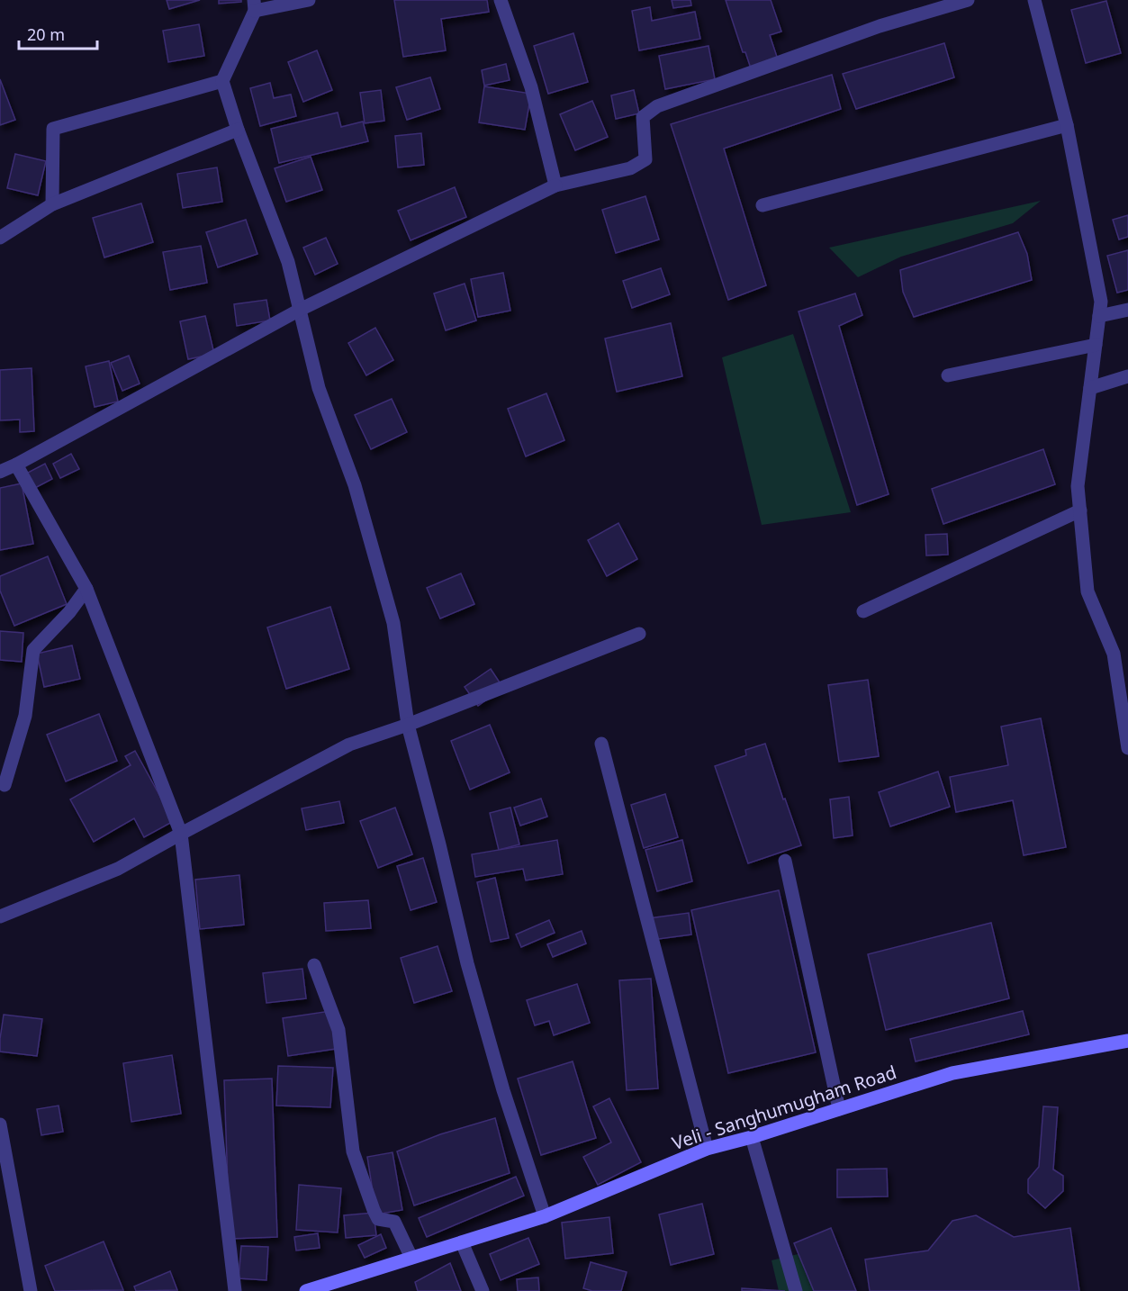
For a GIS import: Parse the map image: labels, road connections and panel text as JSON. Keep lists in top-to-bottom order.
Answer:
{
  "streets": {
    "main road": ["Veli - Sanghumugham Road"]
  },
  "scale_bar": "20 m"
}
